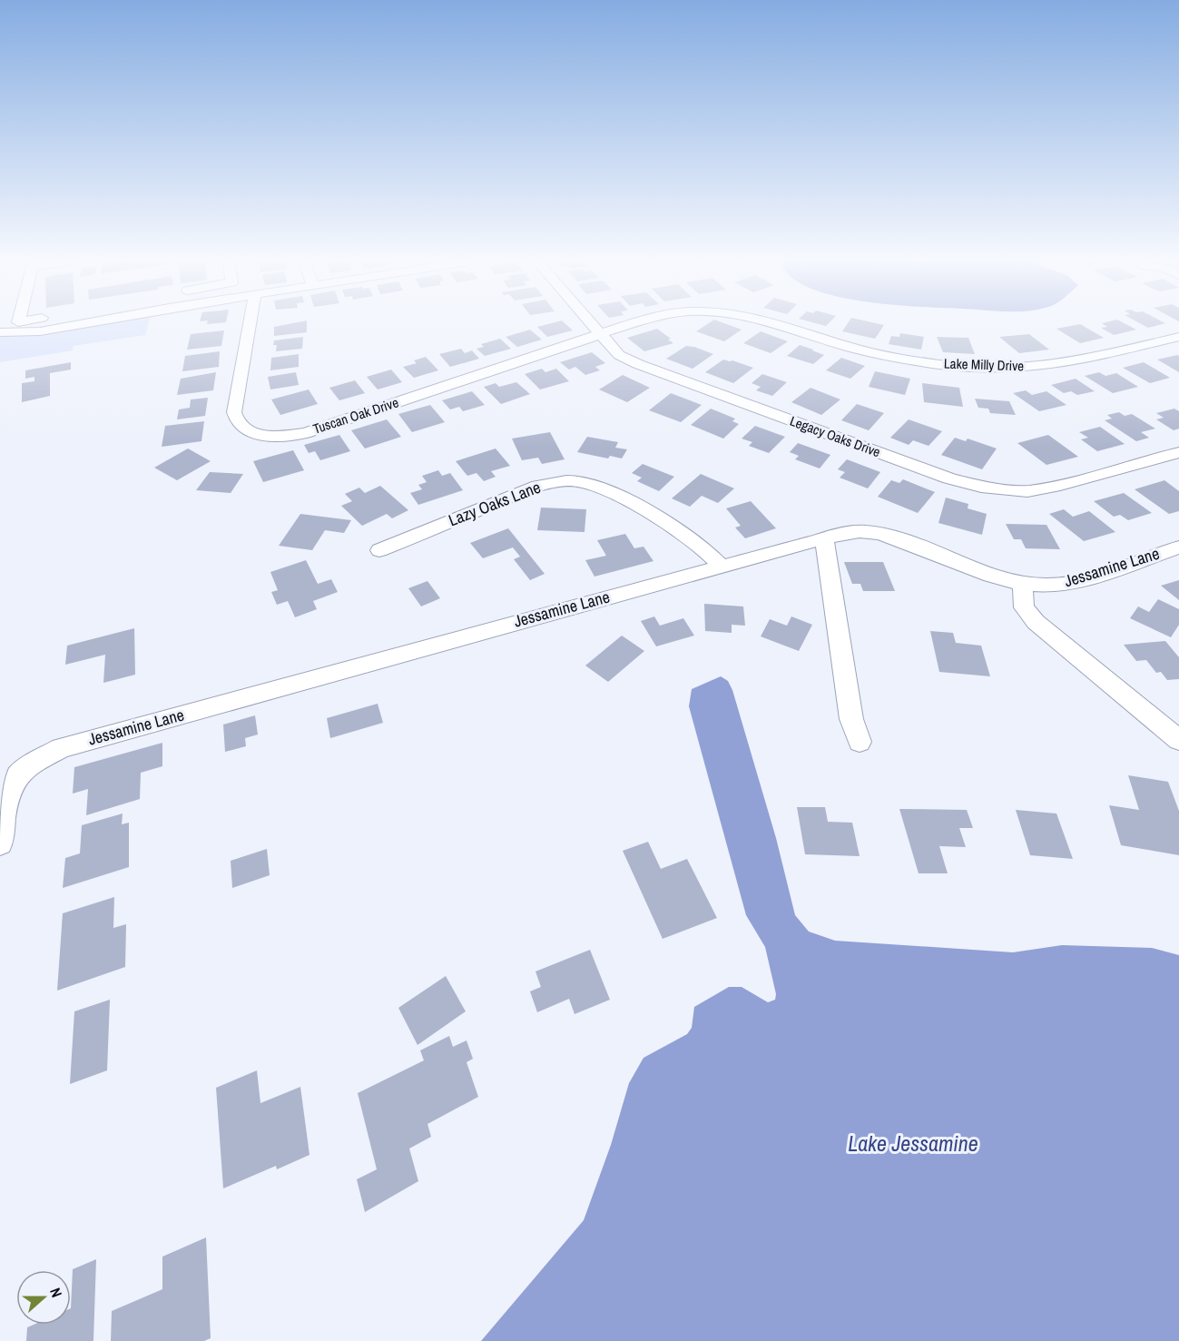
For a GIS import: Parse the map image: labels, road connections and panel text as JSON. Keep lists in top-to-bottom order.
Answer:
{
  "streets": {
    "street": [
      "Lake Milly Drive",
      "Tuscan Oak Drive",
      "Legacy Oaks Drive",
      "Lazy Oaks Lane",
      "Jessamine Lane"
    ]
  },
  "crossings": [
    ["Lake Milly Drive", "Tuscan Oak Drive"],
    ["Lake Milly Drive", "Legacy Oaks Drive"],
    ["Tuscan Oak Drive", "Legacy Oaks Drive"],
    ["Lazy Oaks Lane", "Jessamine Lane"]
  ],
  "water": ["Lake Jessamine"],
  "north": "right"
}
